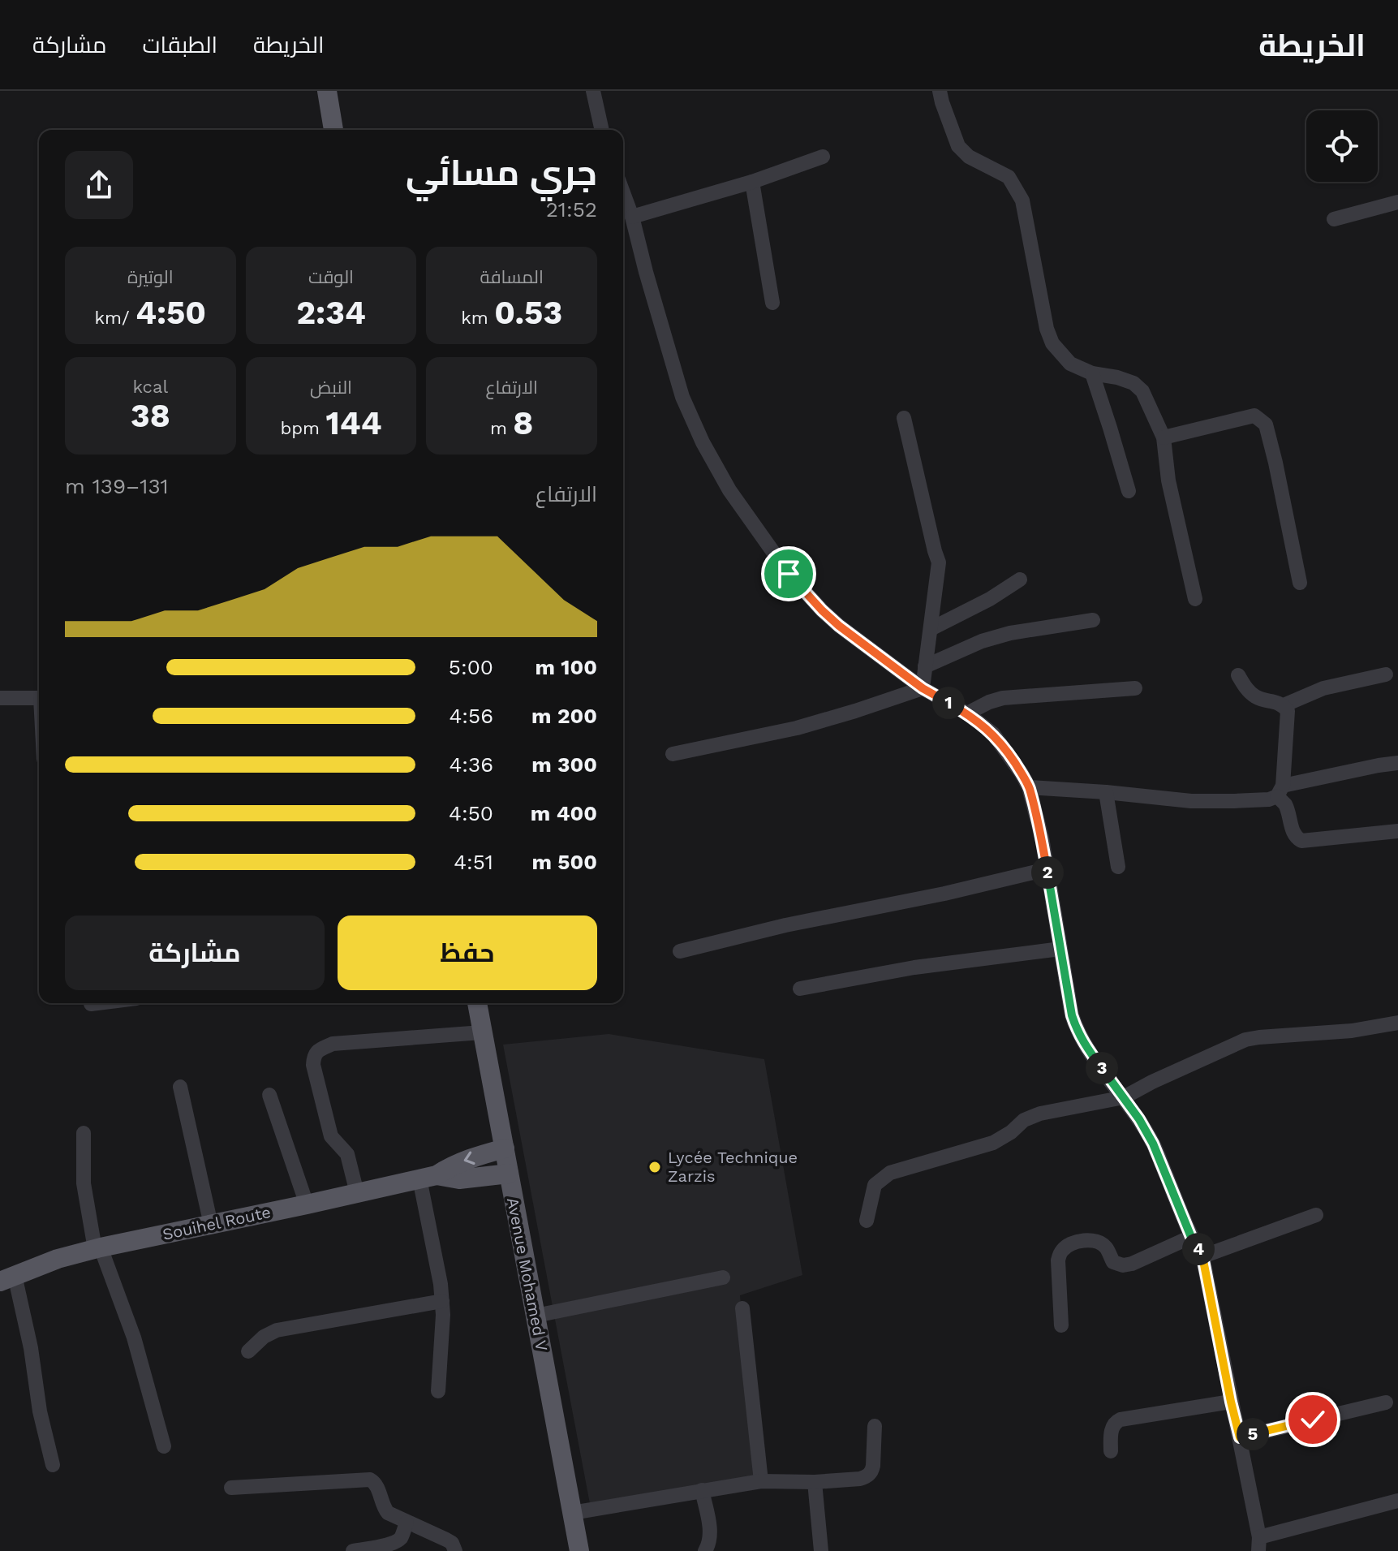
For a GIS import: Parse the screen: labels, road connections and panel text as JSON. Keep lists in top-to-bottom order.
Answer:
{
  "streets": {
    "main road": ["Souihel Route", "Avenue Mohamed V"]
  },
  "places": ["Lycée Technique Zarzis"],
  "page": {
    "header": "الخريطة",
    "nav": ["الخريطة", "الطبقات", "مشاركة"],
    "heading": ["جري مسائي", "21:52"],
    "stats": [
      ["المسافة", "0.53 km"],
      ["الوقت", "2:34"],
      ["الوتيرة", "4:50 /km"],
      ["الارتفاع", "8 m"],
      ["النبض", "144 bpm"],
      ["kcal", "38"]
    ],
    "chart": ["الارتفاع", "131–139 m"],
    "list": [
      {
        "name": "100 m",
        "note": "5:00"
      },
      {
        "name": "200 m",
        "note": "4:56"
      },
      {
        "name": "300 m",
        "note": "4:36"
      },
      {
        "name": "400 m",
        "note": "4:50"
      },
      {
        "name": "500 m",
        "note": "4:51"
      }
    ],
    "pins": [
      "1",
      "2",
      "3",
      "4",
      "5"
    ],
    "buttons": ["حفظ", "مشاركة"]
  }
}
